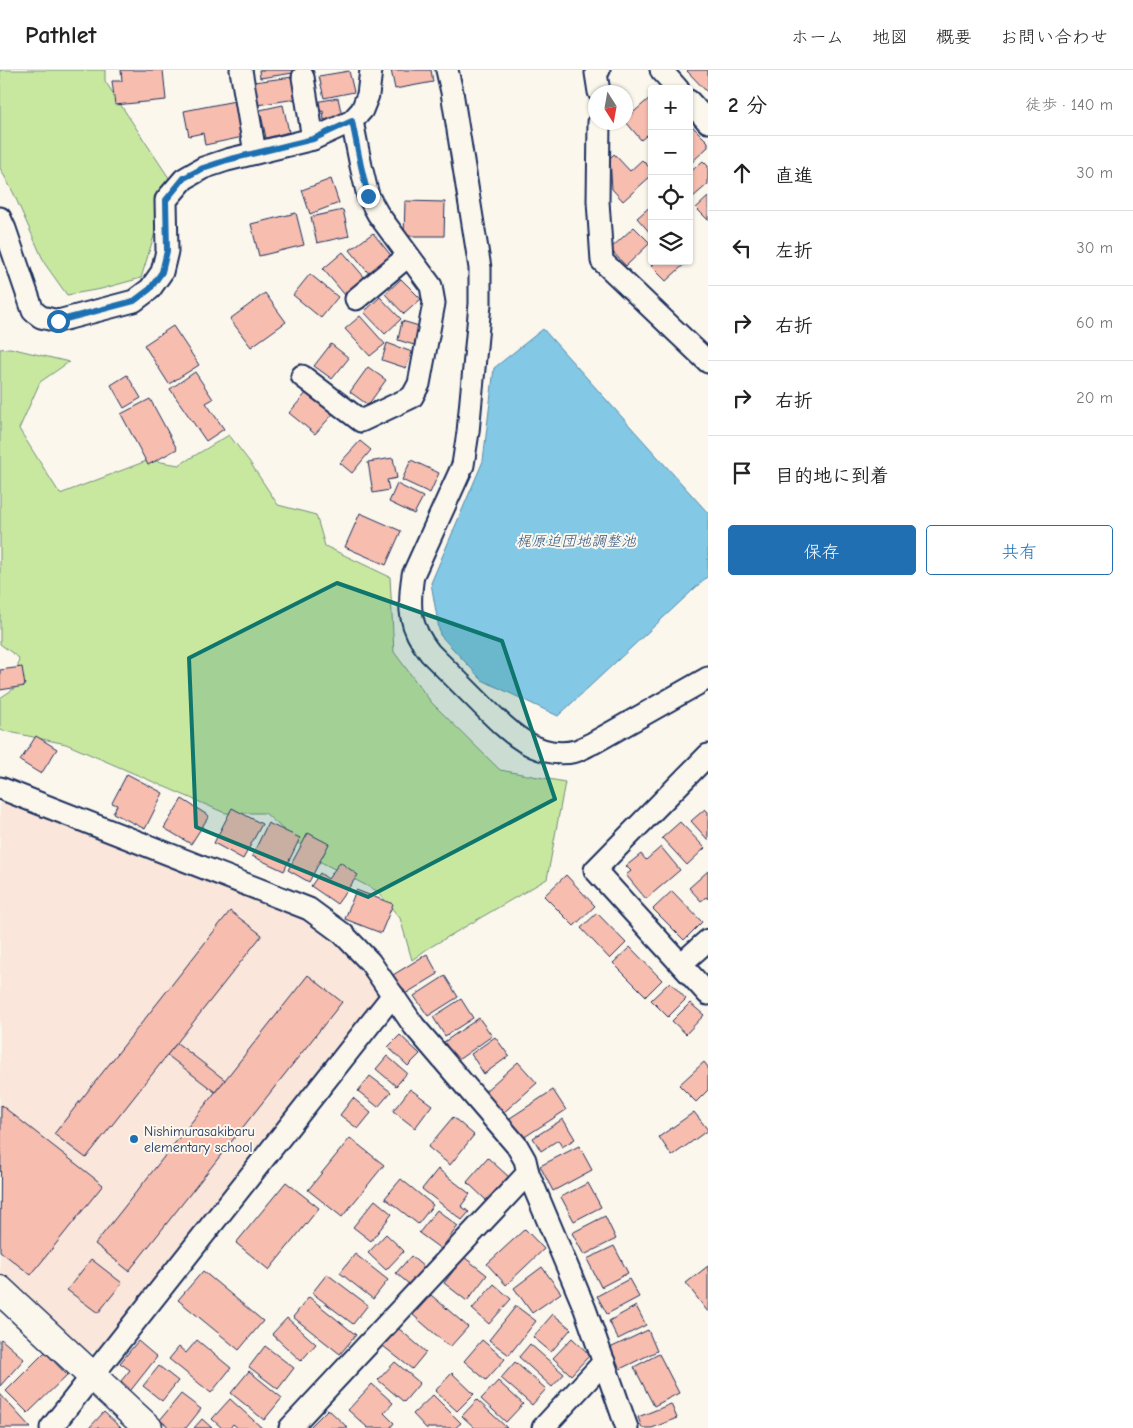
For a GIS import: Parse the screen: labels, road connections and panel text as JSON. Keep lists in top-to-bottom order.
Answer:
{
  "water": ["梶原迫団地調整池"],
  "places": ["Nishimurasakibaru elementary school"],
  "north": "bottom",
  "page": {
    "header": "Pathlet",
    "nav": [
      "ホーム",
      "地図",
      "概要",
      "お問い合わせ"
    ],
    "heading": ["2 分", "徒歩 · 140 m"],
    "map_buttons": ["+", "−"],
    "list": [
      ["直進", "30 m"],
      ["左折", "30 m"],
      ["右折", "60 m"],
      ["右折", "20 m"],
      "目的地に到着"
    ],
    "buttons": ["保存", "共有"]
  }
}
